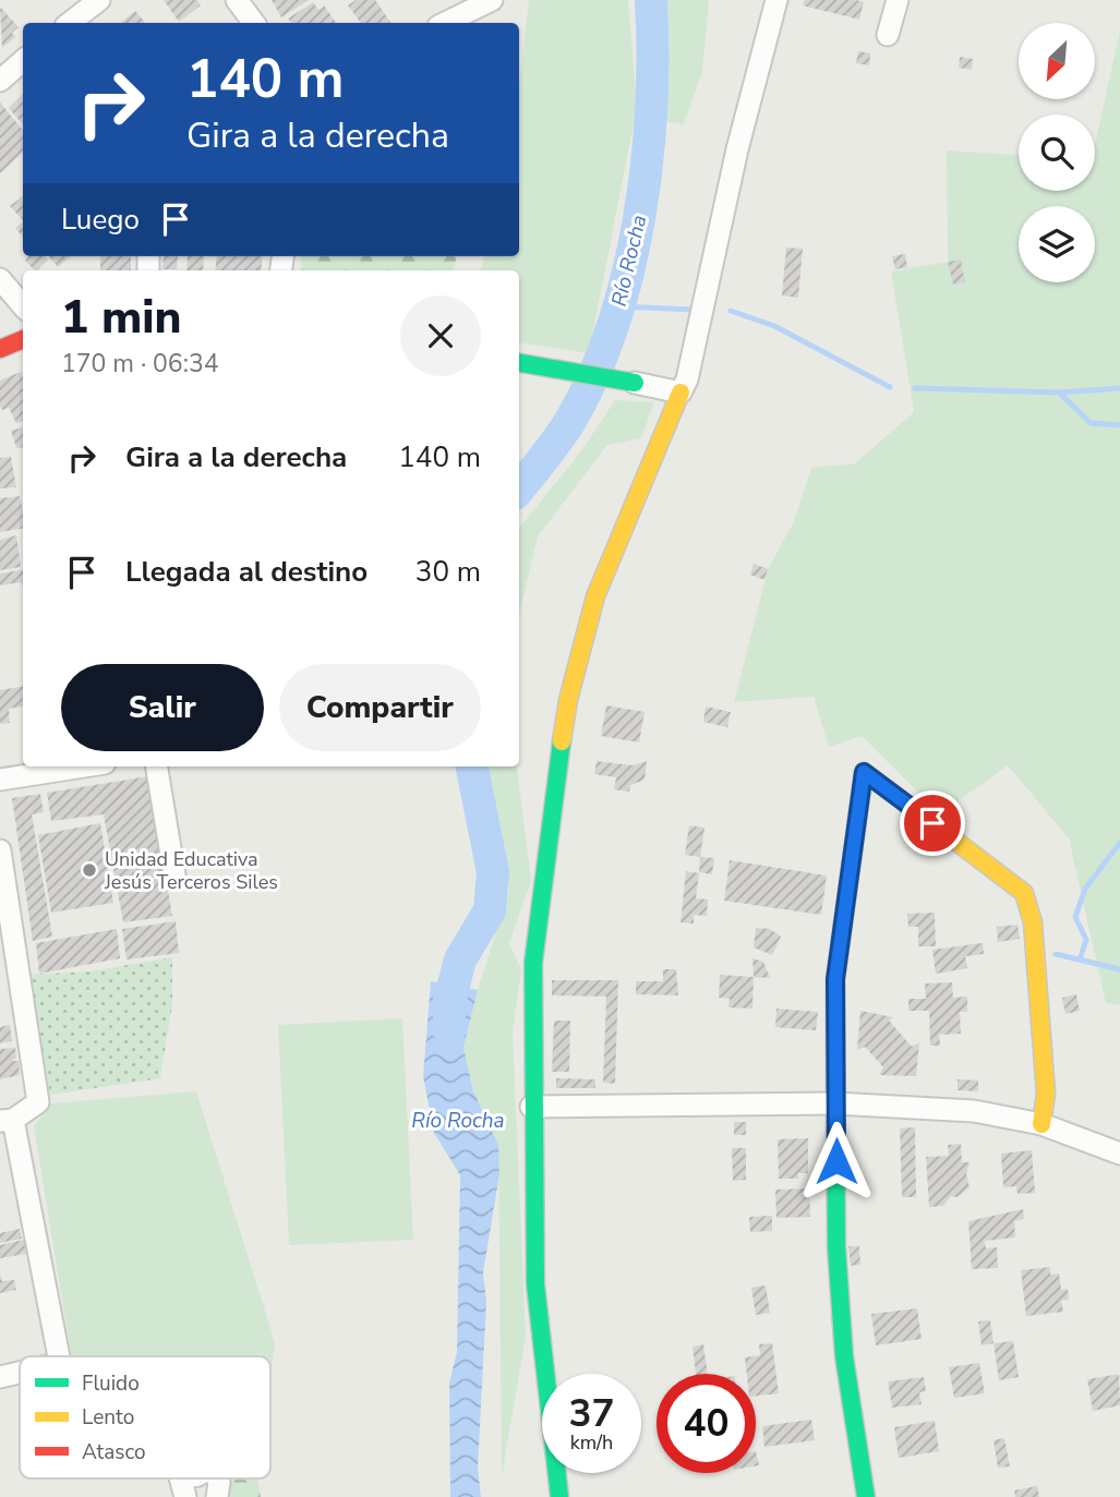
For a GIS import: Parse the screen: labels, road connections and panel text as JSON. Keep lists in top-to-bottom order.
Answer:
{
  "water": ["Río Rocha"],
  "places": ["Unidad Educativa Jesús Terceros Siles"],
  "legend": ["Fluido", "Lento", "Atasco"],
  "north": "bottom left",
  "page": {
    "turn": ["140 m", "Gira a la derecha"],
    "then": "Luego",
    "heading": ["1 min", "170 m · 06:34"],
    "list": [
      {
        "name": "Gira a la derecha",
        "value": "140 m"
      },
      {
        "name": "Llegada al destino",
        "value": "30 m"
      }
    ],
    "buttons": ["Salir", "Compartir"],
    "speed": "37 km/h",
    "limit": "40"
  }
}
